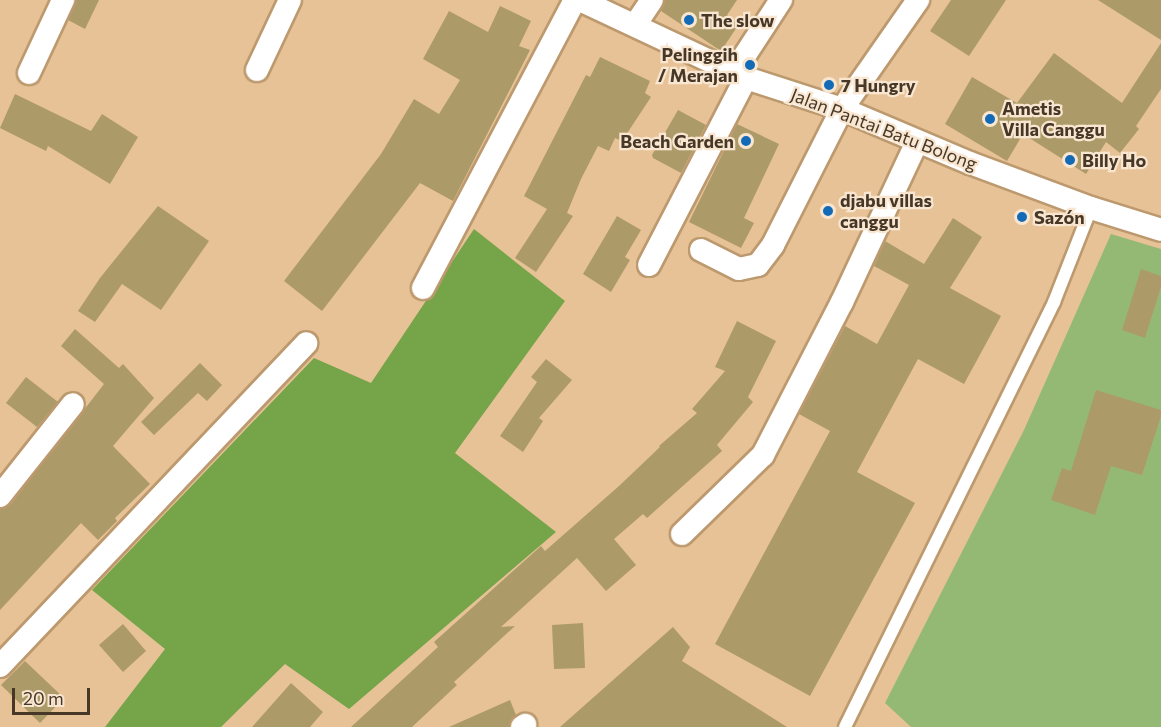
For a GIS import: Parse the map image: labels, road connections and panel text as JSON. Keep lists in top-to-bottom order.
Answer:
{
  "streets": {
    "street": ["Jalan Pantai Batu Bolong"]
  },
  "places": [
    "The slow",
    "Pelinggih / Merajan",
    "7 Hungry",
    "Ametis Villa Canggu",
    "Beach Garden",
    "Billy Ho",
    "djabu villas canggu",
    "Sazón"
  ],
  "scale_bar": "20 m"
}
